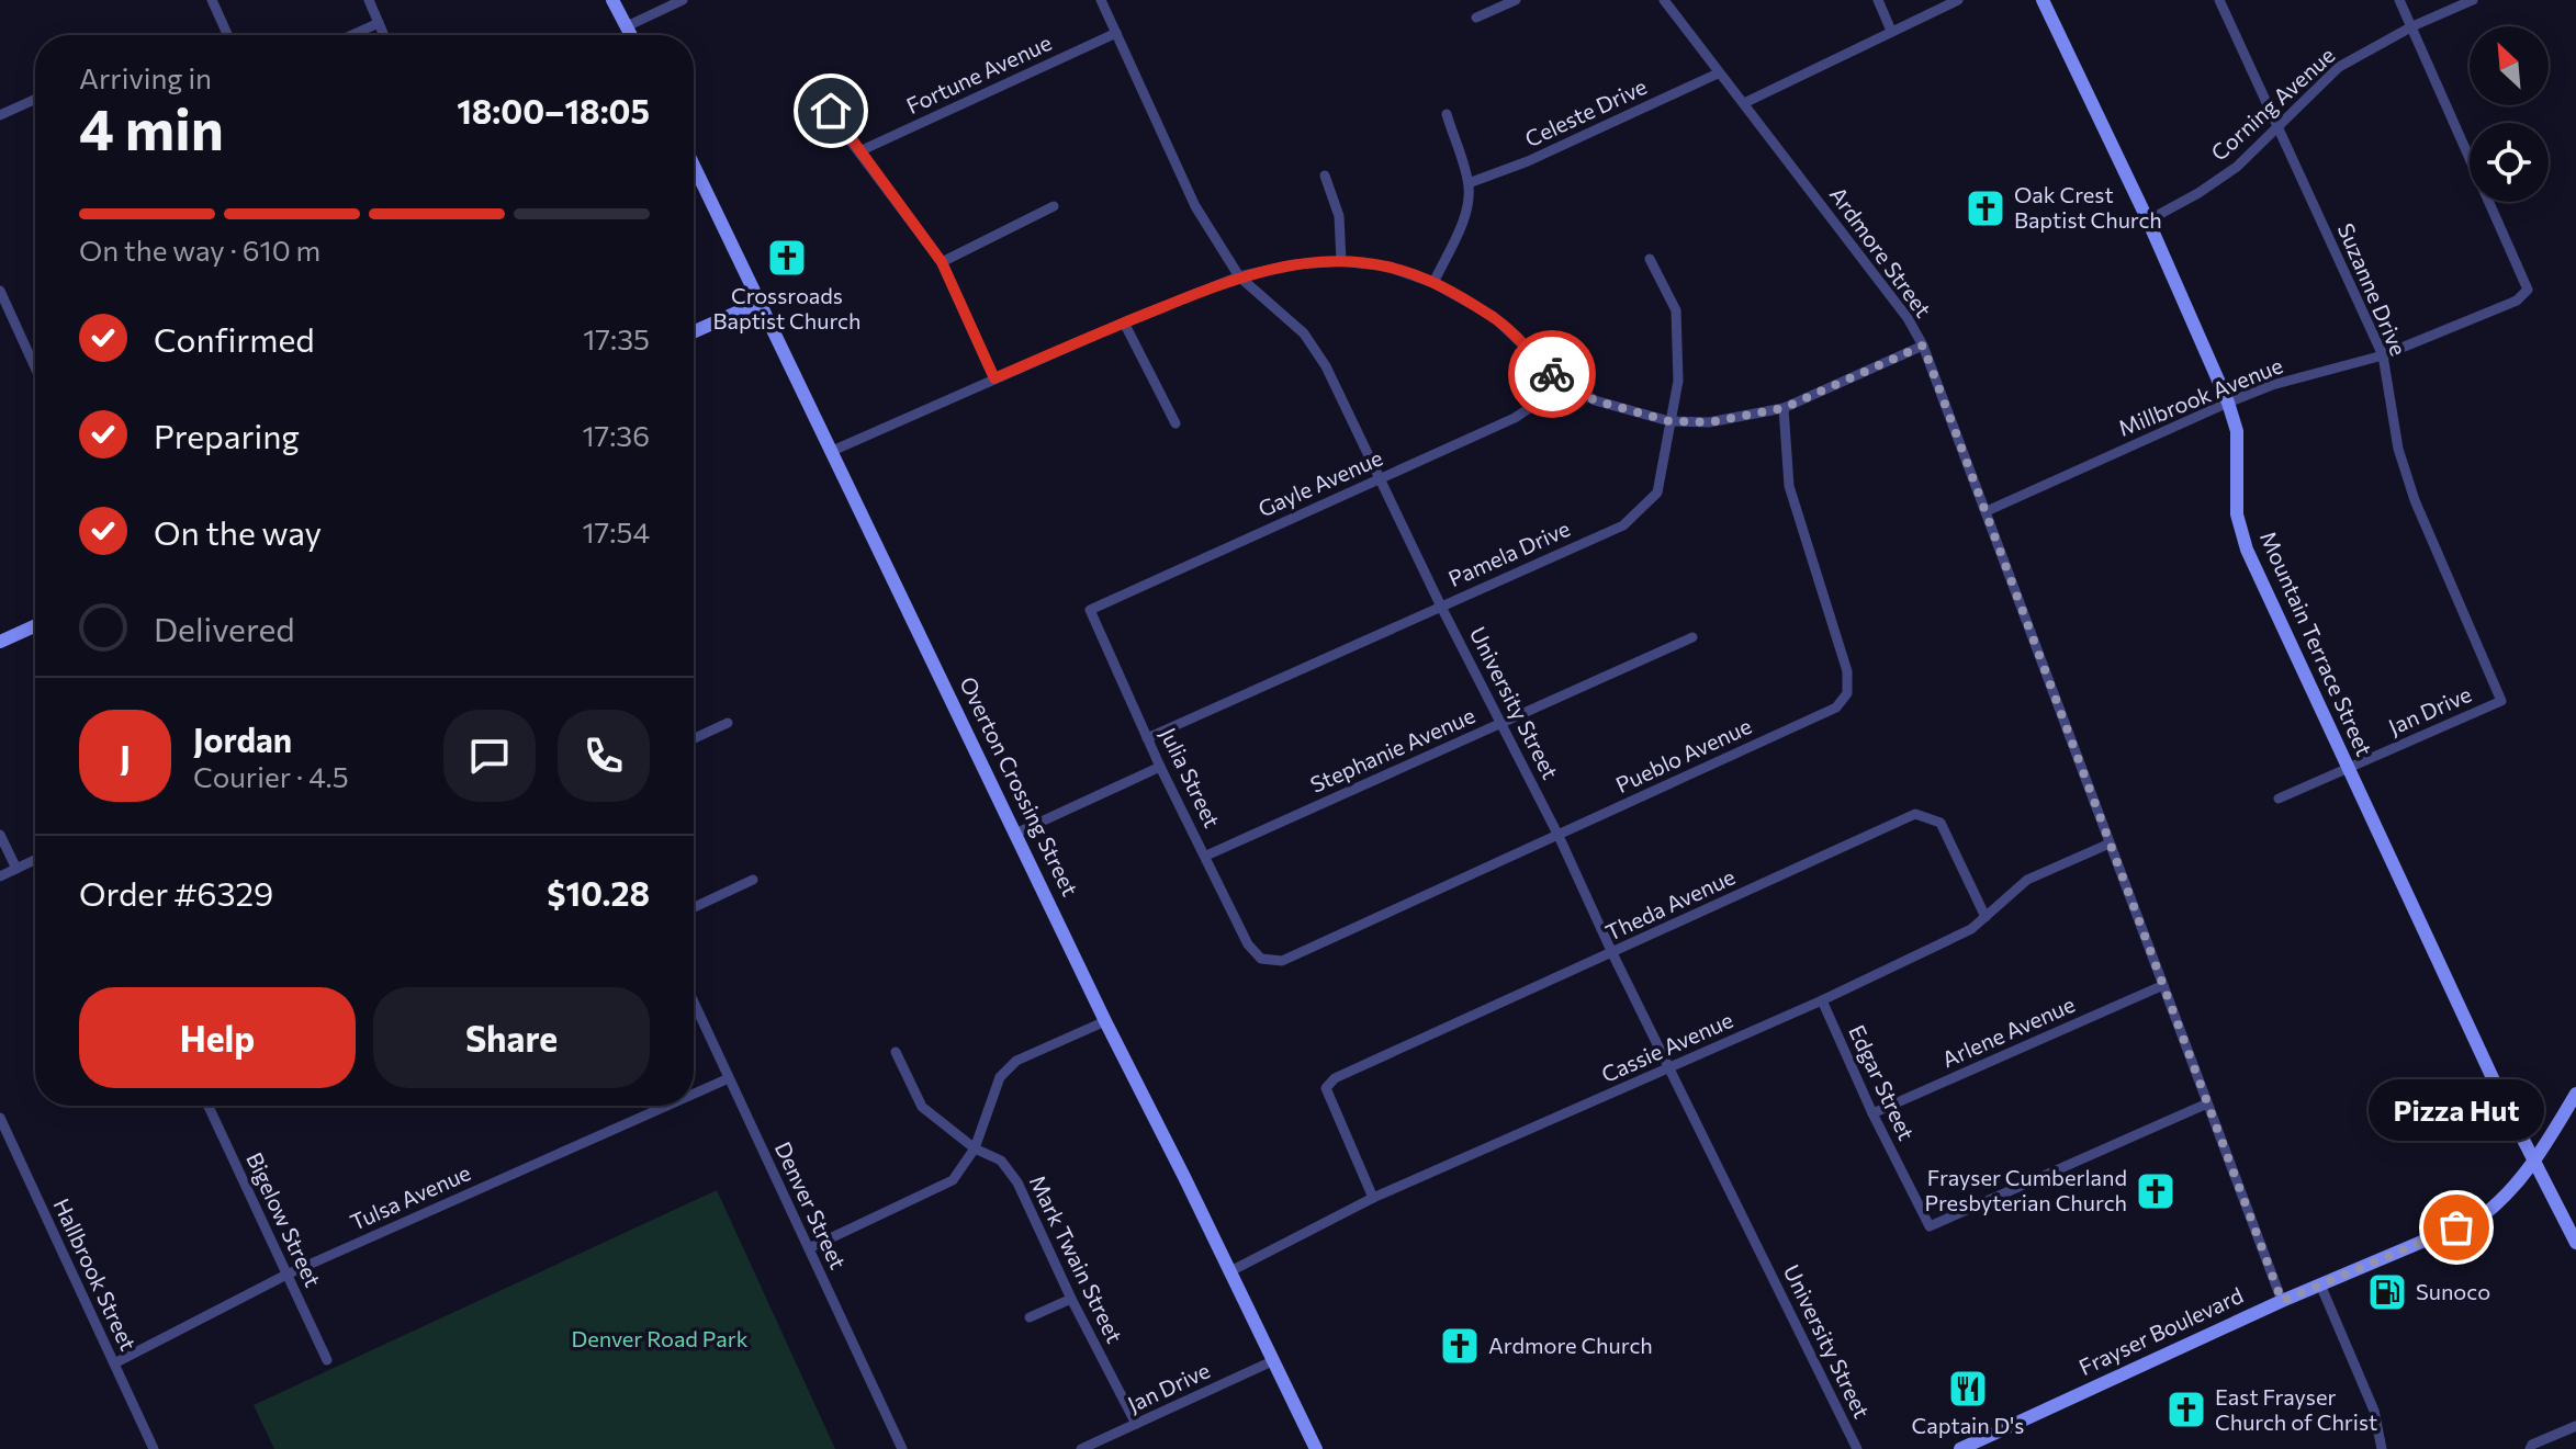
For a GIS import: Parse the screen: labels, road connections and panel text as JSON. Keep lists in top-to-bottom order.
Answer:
{
  "streets": {
    "street": [
      "Fortune Avenue",
      "Corning Avenue",
      "Celeste Drive",
      "Ardmore Street",
      "Suzanne Drive",
      "Millbrook Avenue",
      "Gayle Avenue",
      "Pamela Drive",
      "Mountain Terrace Street",
      "University Street",
      "Jan Drive",
      "Stephanie Avenue",
      "Pueblo Avenue",
      "Julia Street",
      "Overton Crossing Street",
      "Theda Avenue",
      "Arlene Avenue",
      "Cassie Avenue",
      "Edgar Street",
      "Tulsa Avenue",
      "Denver Street",
      "Bigelow Street",
      "Mark Twain Street",
      "Hallbrook Street",
      "Frayser Boulevard"
    ]
  },
  "crossings": [
    ["Fortune Avenue", "University Street"],
    ["Corning Avenue", "Suzanne Drive"],
    ["Corning Avenue", "Millbrook Avenue"],
    ["Corning Avenue", "Mountain Terrace Street"],
    ["Celeste Drive", "Ardmore Street"],
    ["Ardmore Street", "Millbrook Avenue"],
    ["Ardmore Street", "Arlene Avenue"],
    ["Ardmore Street", "Cassie Avenue"],
    ["Ardmore Street", "Edgar Street"],
    ["Ardmore Street", "Frayser Boulevard"],
    ["Suzanne Drive", "Millbrook Avenue"],
    ["Suzanne Drive", "Jan Drive"],
    ["Millbrook Avenue", "Mountain Terrace Street"],
    ["Gayle Avenue", "University Street"],
    ["Gayle Avenue", "Julia Street"],
    ["Pamela Drive", "University Street"],
    ["Pamela Drive", "Julia Street"],
    ["Mountain Terrace Street", "Jan Drive"],
    ["Mountain Terrace Street", "Frayser Boulevard"],
    ["University Street", "Stephanie Avenue"],
    ["University Street", "Pueblo Avenue"],
    ["University Street", "Theda Avenue"],
    ["University Street", "Cassie Avenue"],
    ["Jan Drive", "Overton Crossing Street"],
    ["Jan Drive", "Mark Twain Street"],
    ["Stephanie Avenue", "Julia Street"],
    ["Pueblo Avenue", "Julia Street"],
    ["Overton Crossing Street", "Cassie Avenue"],
    ["Theda Avenue", "Cassie Avenue"],
    ["Arlene Avenue", "Edgar Street"],
    ["Cassie Avenue", "Edgar Street"],
    ["Tulsa Avenue", "Denver Street"],
    ["Tulsa Avenue", "Bigelow Street"],
    ["Tulsa Avenue", "Hallbrook Street"]
  ],
  "parks": ["Denver Road Park"],
  "places": {
    "church": [
      "Oak Crest Baptist Church",
      "Crossroads Baptist Church",
      "Frayser Cumberland Presbyterian Church",
      "Ardmore Church",
      "East Frayser Church of Christ"
    ],
    "other": ["Pizza Hut"],
    "fuel station": ["Sunoco"],
    "restaurant": ["Captain D's"]
  },
  "north": "top left",
  "page": {
    "heading": ["4 min", "Arriving in", "18:00–18:05"],
    "panel": [
      "Jordan",
      "Courier · 4.5",
      "Order #6329",
      "$10.28"
    ],
    "bar": "On the way · 610 m",
    "list": [
      ["Confirmed", "17:35"],
      ["Preparing", "17:36"],
      ["On the way", "17:54"],
      "Delivered"
    ],
    "round": "J",
    "buttons": ["Help", "Share"],
    "bubble": "Pizza Hut"
  }
}
